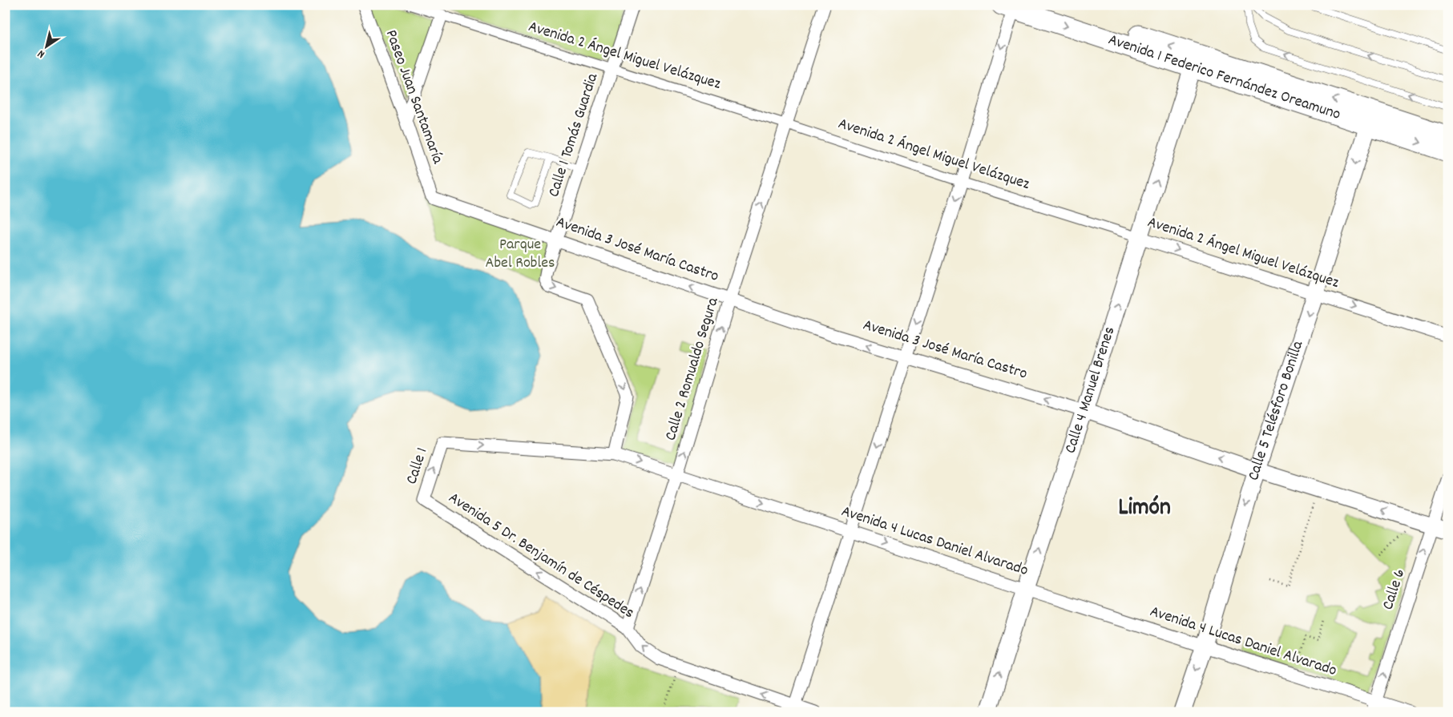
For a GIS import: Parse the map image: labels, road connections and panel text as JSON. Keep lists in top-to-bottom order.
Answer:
{
  "streets": {
    "highway": ["Avenida 1 Federico Fernández Oreamuno"],
    "main road": ["Calle 4 Manuel Brenes", "Calle 5 Telésforo Bonilla"],
    "street": [
      "Avenida 2 Ángel Miguel Velázquez",
      "Paseo Juan Santamaría",
      "Calle 1 Tomás Guardia",
      "Avenida 3 José María Castro",
      "Calle 2 Romualdo Segura",
      "Calle 1",
      "Avenida 4 Lucas Daniel Alvarado",
      "Avenida 5 Dr. Benjamín de Céspedes",
      "Calle 6"
    ]
  },
  "crossings": [
    ["Avenida 2 Ángel Miguel Velázquez", "Calle 1 Tomás Guardia"],
    ["Avenida 2 Ángel Miguel Velázquez", "Calle 2 Romualdo Segura"],
    ["Avenida 2 Ángel Miguel Velázquez", "Calle 4 Manuel Brenes"],
    ["Avenida 2 Ángel Miguel Velázquez", "Calle 5 Telésforo Bonilla"],
    ["Avenida 1 Federico Fernández Oreamuno", "Calle 4 Manuel Brenes"],
    ["Avenida 1 Federico Fernández Oreamuno", "Calle 5 Telésforo Bonilla"],
    ["Paseo Juan Santamaría", "Avenida 3 José María Castro"],
    ["Calle 1 Tomás Guardia", "Avenida 3 José María Castro"],
    ["Calle 1 Tomás Guardia", "Avenida 4 Lucas Daniel Alvarado"],
    ["Avenida 3 José María Castro", "Calle 2 Romualdo Segura"],
    ["Avenida 3 José María Castro", "Calle 4 Manuel Brenes"],
    ["Avenida 3 José María Castro", "Calle 5 Telésforo Bonilla"],
    ["Avenida 3 José María Castro", "Calle 6"],
    ["Calle 2 Romualdo Segura", "Avenida 4 Lucas Daniel Alvarado"],
    ["Calle 2 Romualdo Segura", "Avenida 5 Dr. Benjamín de Céspedes"],
    ["Calle 4 Manuel Brenes", "Avenida 4 Lucas Daniel Alvarado"],
    ["Calle 5 Telésforo Bonilla", "Avenida 4 Lucas Daniel Alvarado"],
    ["Calle 1", "Avenida 4 Lucas Daniel Alvarado"],
    ["Calle 1", "Avenida 5 Dr. Benjamín de Céspedes"],
    ["Avenida 4 Lucas Daniel Alvarado", "Calle 6"]
  ],
  "one_way": [
    "Calle 1 Tomás Guardia",
    "Avenida 3 José María Castro",
    "Calle 2 Romualdo Segura",
    "Calle 4 Manuel Brenes",
    "Calle 5 Telésforo Bonilla",
    "Calle 1",
    "Avenida 4 Lucas Daniel Alvarado",
    "Avenida 5 Dr. Benjamín de Céspedes",
    "Calle 6"
  ],
  "districts": ["Limón"],
  "parks": ["Parque Abel Robles"],
  "north": "bottom left"
}
